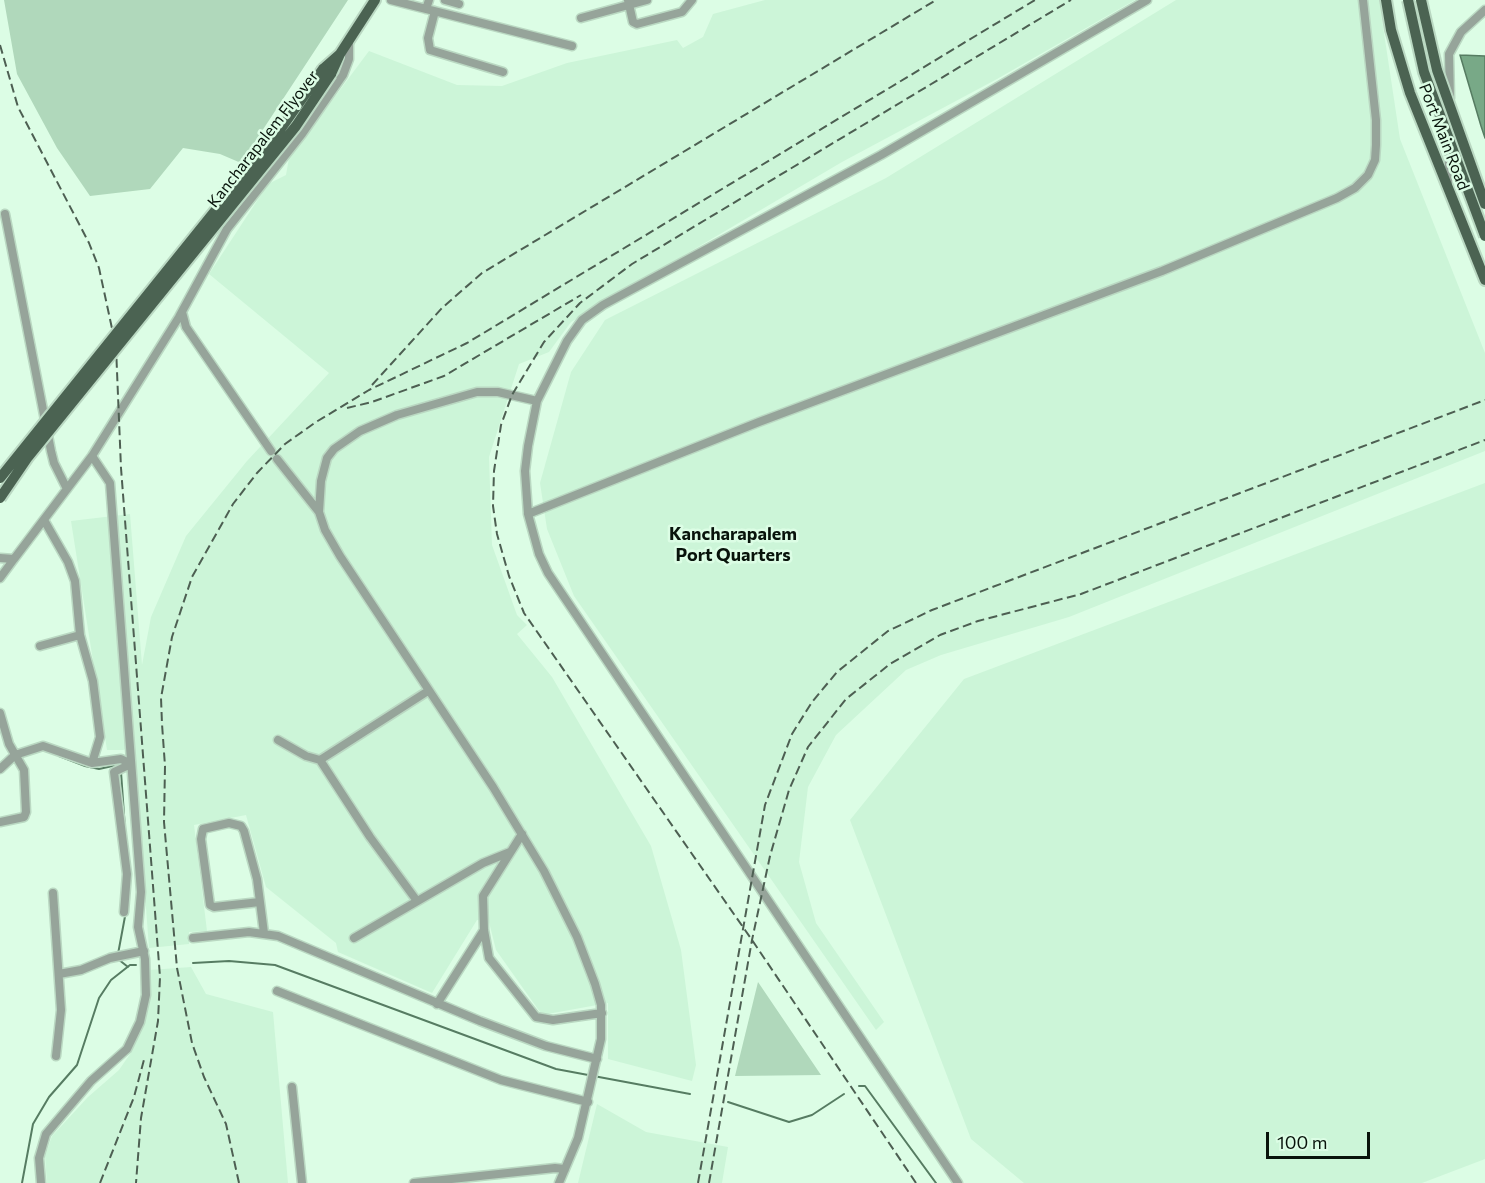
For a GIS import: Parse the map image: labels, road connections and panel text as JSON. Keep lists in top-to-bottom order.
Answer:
{
  "streets": {
    "main road": ["Port Main Road", "Kancharapalem Flyover"]
  },
  "districts": ["Kancharapalem Port Quarters"],
  "scale_bar": "100 m"
}
